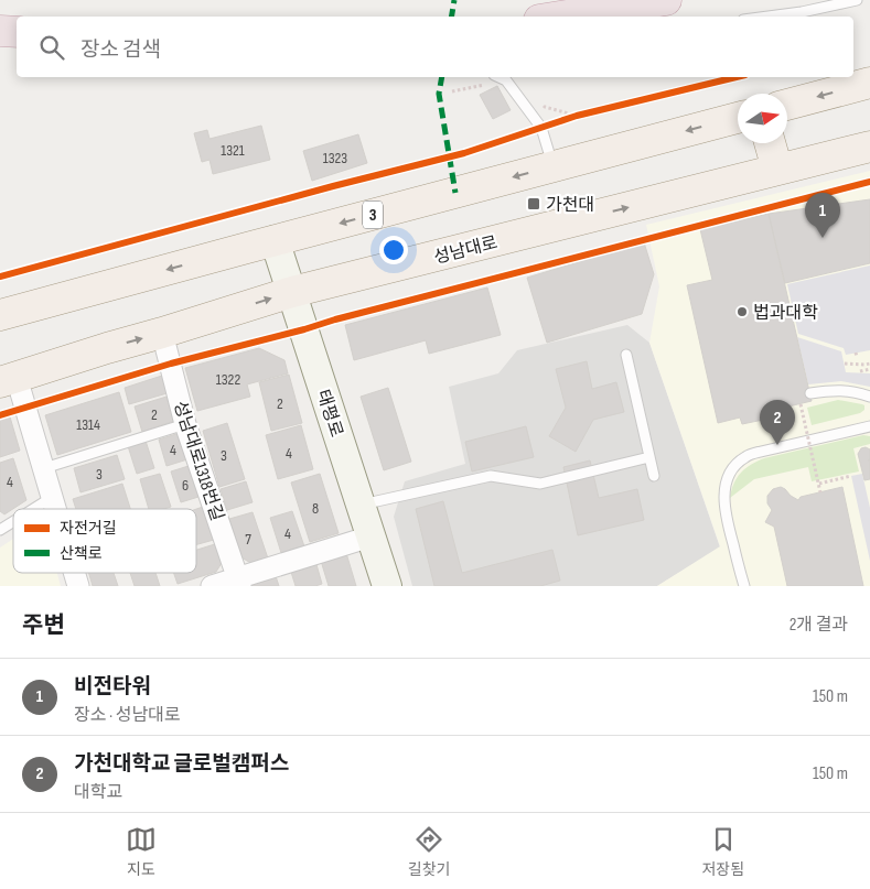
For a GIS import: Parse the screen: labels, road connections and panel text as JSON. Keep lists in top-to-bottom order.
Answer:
{
  "streets": {
    "main road": ["3", "성남대로", "태평로"],
    "street": ["성남대로1318번길"]
  },
  "crossings": [
    ["3", "태평로"],
    ["성남대로", "태평로"],
    ["성남대로", "성남대로1318번길"]
  ],
  "places": {
    "transit": ["가천대"],
    "other": ["법과대학"]
  },
  "house_numbers": [
    "1321",
    "1323",
    "1322",
    "2",
    "2",
    "1314",
    "4",
    "4",
    "3",
    "3",
    "4",
    "6",
    "8",
    "4",
    "7"
  ],
  "legend": ["자전거길", "산책로"],
  "north": "right",
  "page": {
    "search": "장소 검색",
    "pins": ["1", "2"],
    "heading": ["주변", "2개 결과"],
    "list": [
      {
        "mark": "1",
        "name": "비전타워",
        "note": "장소 · 성남대로",
        "value": "150 m"
      },
      {
        "mark": "2",
        "name": "가천대학교 글로벌캠퍼스",
        "note": "대학교",
        "value": "150 m"
      }
    ],
    "nav": ["지도", "길찾기", "저장됨"]
  }
}
